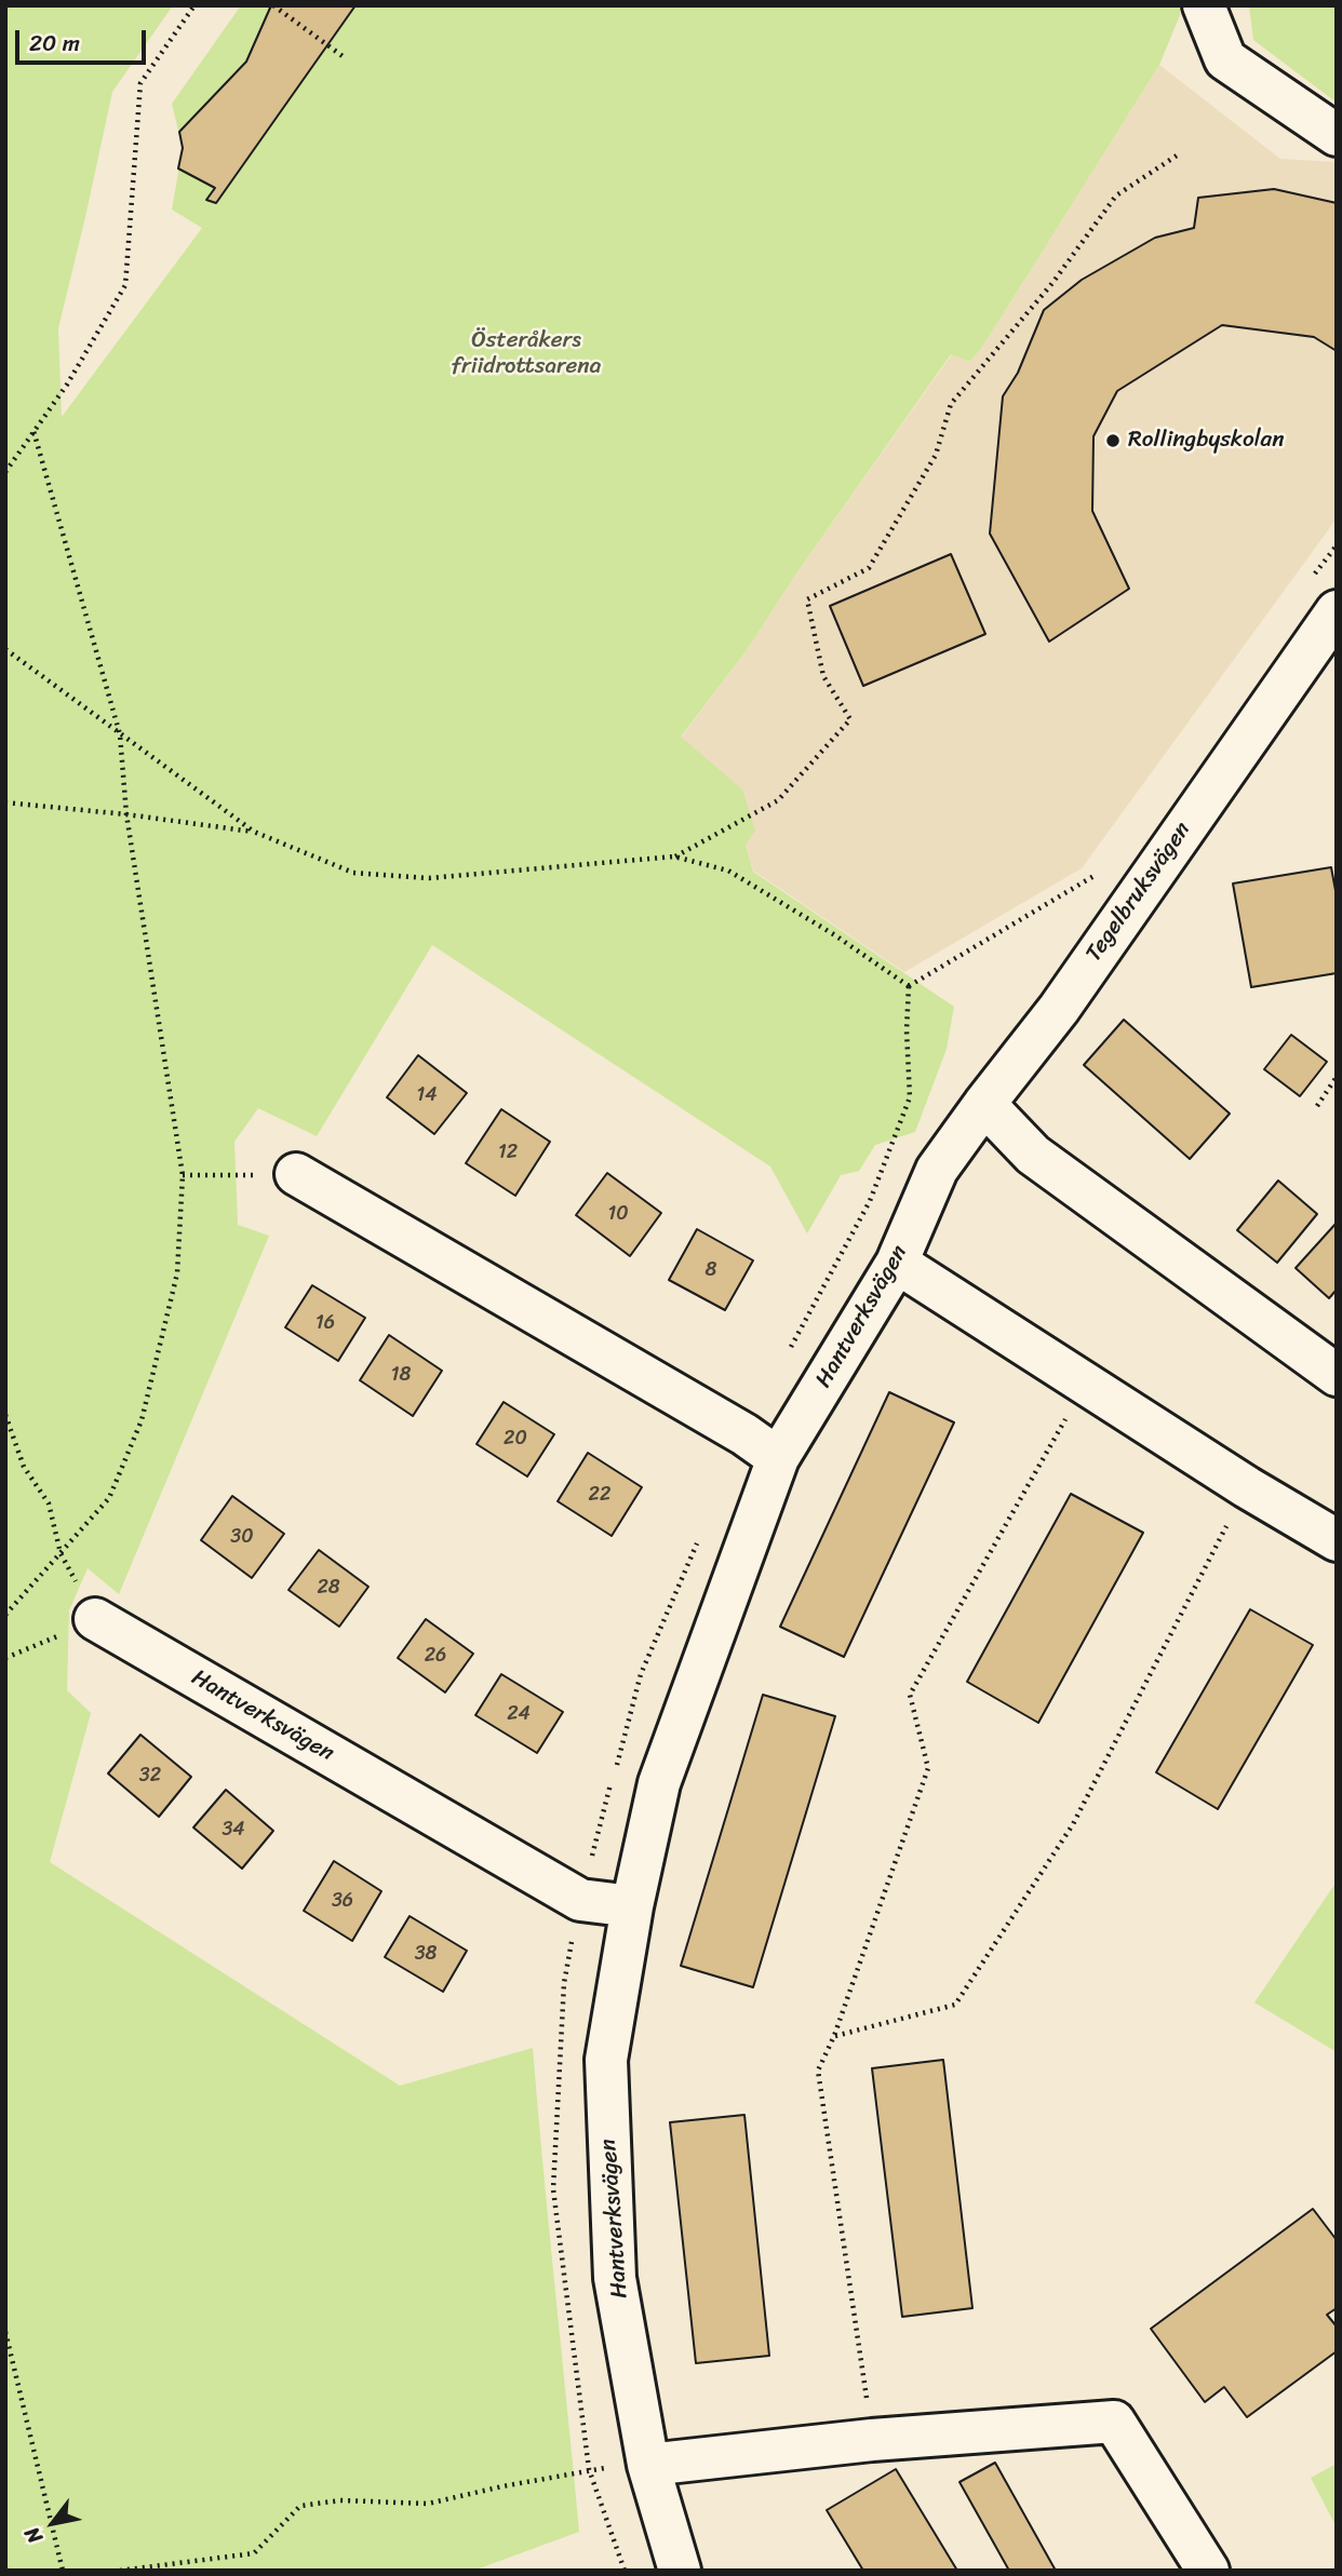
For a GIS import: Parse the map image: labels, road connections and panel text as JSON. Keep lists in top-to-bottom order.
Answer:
{
  "streets": {
    "street": ["Tegelbruksvägen", "Hantverksvägen"]
  },
  "crossings": [
    ["Tegelbruksvägen", "Hantverksvägen"]
  ],
  "parks": ["Österåkers friidrottsarena"],
  "places": ["Rollingbyskolan"],
  "house_numbers": [
    "14",
    "12",
    "10",
    "8",
    "16",
    "18",
    "20",
    "22",
    "30",
    "28",
    "26",
    "24",
    "32",
    "34",
    "36",
    "38"
  ],
  "scale_bar": "20 m",
  "north": "bottom left"
}
